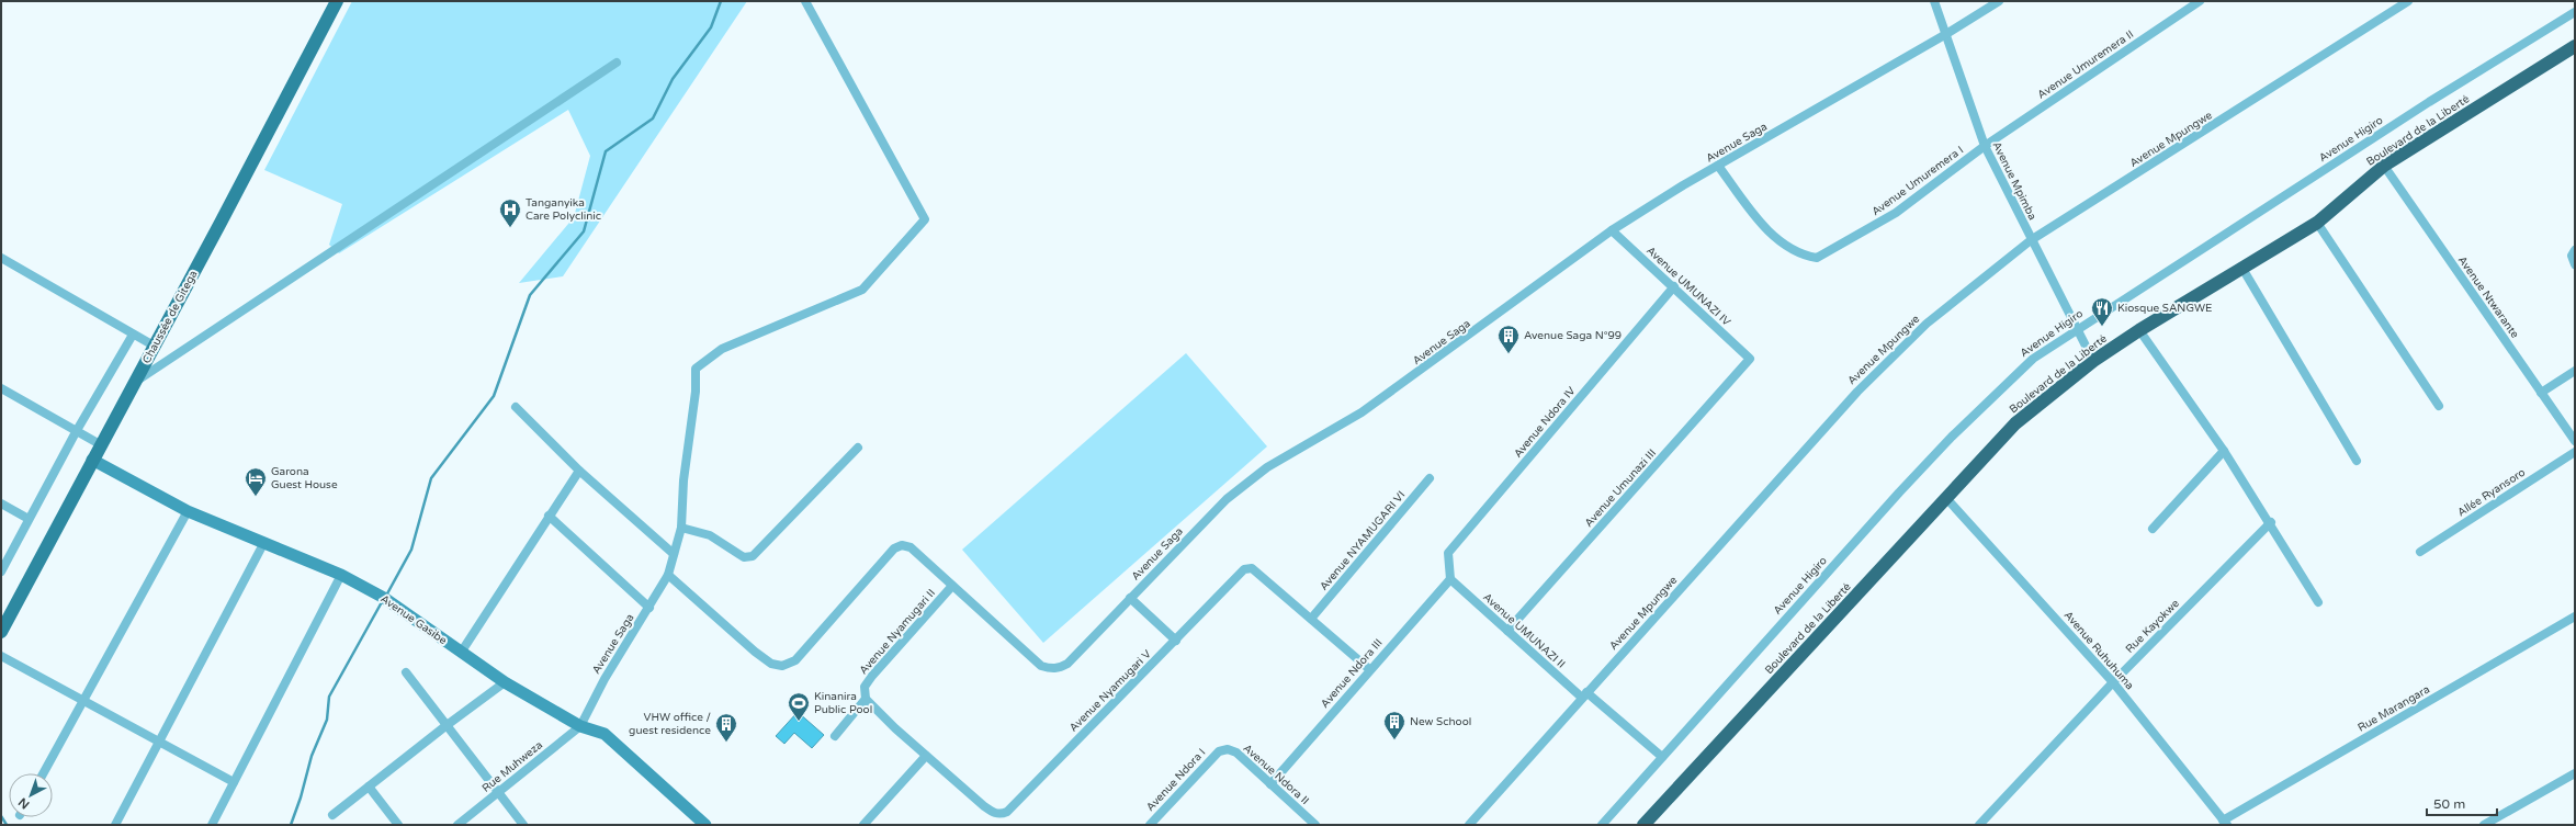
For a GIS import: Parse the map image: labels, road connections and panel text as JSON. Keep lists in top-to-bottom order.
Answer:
{
  "streets": {
    "highway": ["Boulevard de la Liberté"],
    "main road": ["Chaussée de Gitega"],
    "street": [
      "Avenue Umuremera II",
      "Avenue Mpungwe",
      "Avenue Higiro",
      "Avenue Saga",
      "Avenue Umuremera I",
      "Avenue Mpimba",
      "Avenue UMUNAZI IV",
      "Avenue Ntwarante",
      "Avenue Ndora IV",
      "Avenue Umunazi III",
      "Allée Ryansoro",
      "Avenue NYAMUGARI VI",
      "Avenue Gasibe",
      "Rue Kayokwe",
      "Avenue UMUNAZI II",
      "Avenue Nyamugari II",
      "Avenue Ruhuhuma",
      "Avenue Ndora III",
      "Avenue Nyamugari V",
      "Rue Marangara",
      "Rue Muhweza",
      "Avenue Ndora II",
      "Avenue Ndora I"
    ]
  },
  "crossings": [
    ["Avenue Umuremera II", "Avenue Umuremera I"],
    ["Avenue Umuremera II", "Avenue Mpimba"],
    ["Boulevard de la Liberté", "Avenue Mpimba"],
    ["Boulevard de la Liberté", "Avenue Ntwarante"],
    ["Boulevard de la Liberté", "Avenue Ruhuhuma"],
    ["Avenue Mpungwe", "Avenue Mpimba"],
    ["Avenue Mpungwe", "Avenue UMUNAZI II"],
    ["Avenue Higiro", "Avenue Mpimba"],
    ["Avenue Higiro", "Avenue UMUNAZI II"],
    ["Avenue Saga", "Avenue Umuremera I"],
    ["Avenue Saga", "Avenue Mpimba"],
    ["Avenue Saga", "Avenue UMUNAZI IV"],
    ["Avenue Saga", "Avenue Gasibe"],
    ["Avenue Saga", "Avenue Nyamugari II"],
    ["Avenue Saga", "Rue Muhweza"],
    ["Avenue Umuremera I", "Avenue Mpimba"],
    ["Avenue UMUNAZI IV", "Avenue Ndora IV"],
    ["Avenue UMUNAZI IV", "Avenue Umunazi III"],
    ["Chaussée de Gitega", "Avenue Gasibe"],
    ["Avenue Ndora IV", "Avenue UMUNAZI II"],
    ["Avenue Ndora IV", "Avenue Ndora III"],
    ["Avenue Umunazi III", "Avenue UMUNAZI II"],
    ["Avenue NYAMUGARI VI", "Avenue Nyamugari V"],
    ["Avenue Gasibe", "Rue Muhweza"],
    ["Rue Kayokwe", "Avenue Ruhuhuma"],
    ["Avenue UMUNAZI II", "Avenue Ndora III"],
    ["Avenue Nyamugari II", "Avenue Nyamugari V"],
    ["Avenue Ruhuhuma", "Rue Marangara"],
    ["Avenue Ndora III", "Avenue Nyamugari V"],
    ["Avenue Ndora III", "Avenue Ndora II"],
    ["Avenue Ndora II", "Avenue Ndora I"]
  ],
  "places": {
    "hospital": ["Tanganyika Care Polyclinic"],
    "restaurant": ["Kiosque SANGWE"],
    "building": ["Avenue Saga N°99", "New School", "VHW office / guest residence"],
    "hotel": ["Garona Guest House"],
    "sports": ["Kinanira Public Pool"]
  },
  "scale_bar": "50 m",
  "north": "bottom left"
}
